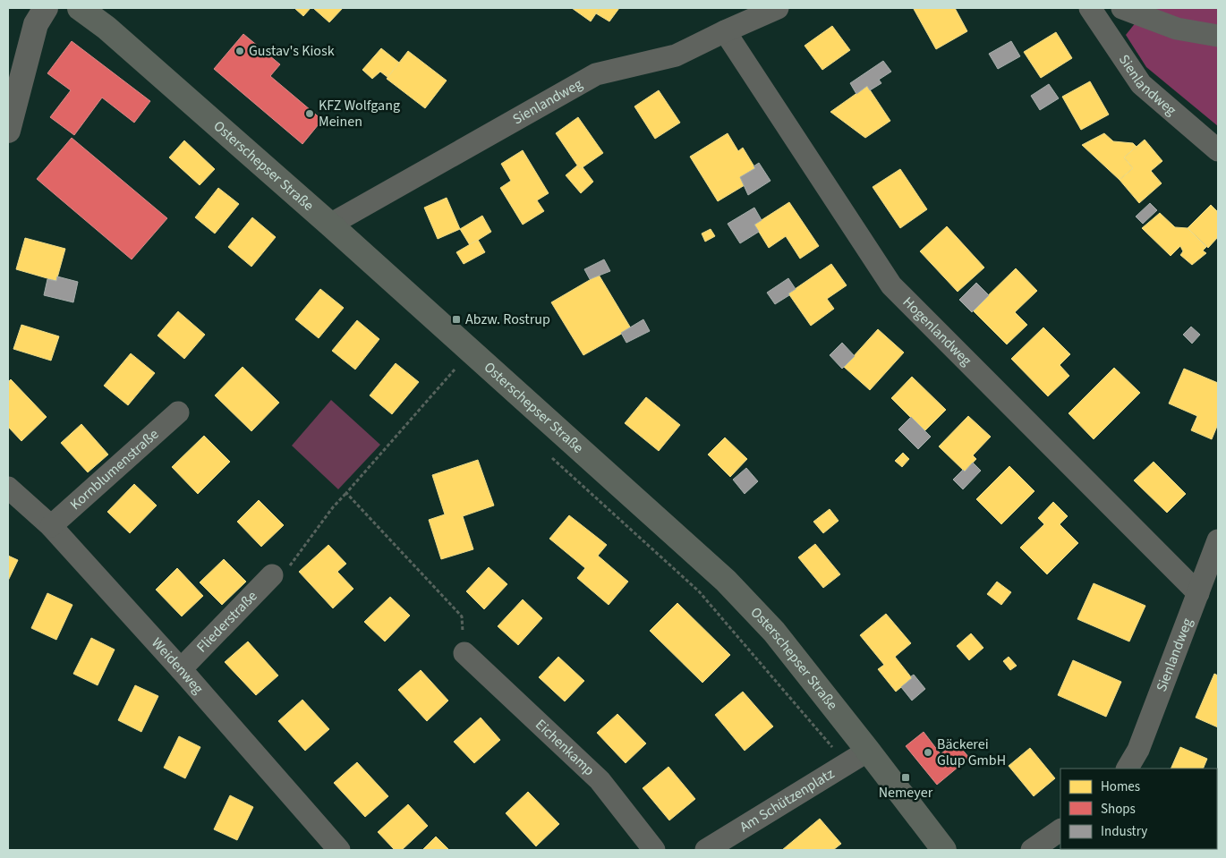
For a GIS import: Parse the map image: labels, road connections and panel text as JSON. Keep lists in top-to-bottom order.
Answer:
{
  "streets": {
    "main road": ["Osterschepser Straße"],
    "street": [
      "Sienlandweg",
      "Hogenlandweg",
      "Kornblumenstraße",
      "Fliederstraße",
      "Weidenweg",
      "Eichenkamp",
      "Am Schützenplatz"
    ]
  },
  "crossings": [
    ["Sienlandweg", "Osterschepser Straße"],
    ["Sienlandweg", "Hogenlandweg"],
    ["Osterschepser Straße", "Am Schützenplatz"],
    ["Kornblumenstraße", "Weidenweg"],
    ["Fliederstraße", "Weidenweg"]
  ],
  "places": {
    "other": ["Gustav's Kiosk", "KFZ Wolfgang Meinen", "Bäckerei Glup GmbH"],
    "transit": ["Abzw. Rostrup", "Nemeyer"]
  },
  "legend": ["Homes", "Shops", "Industry"]
}
